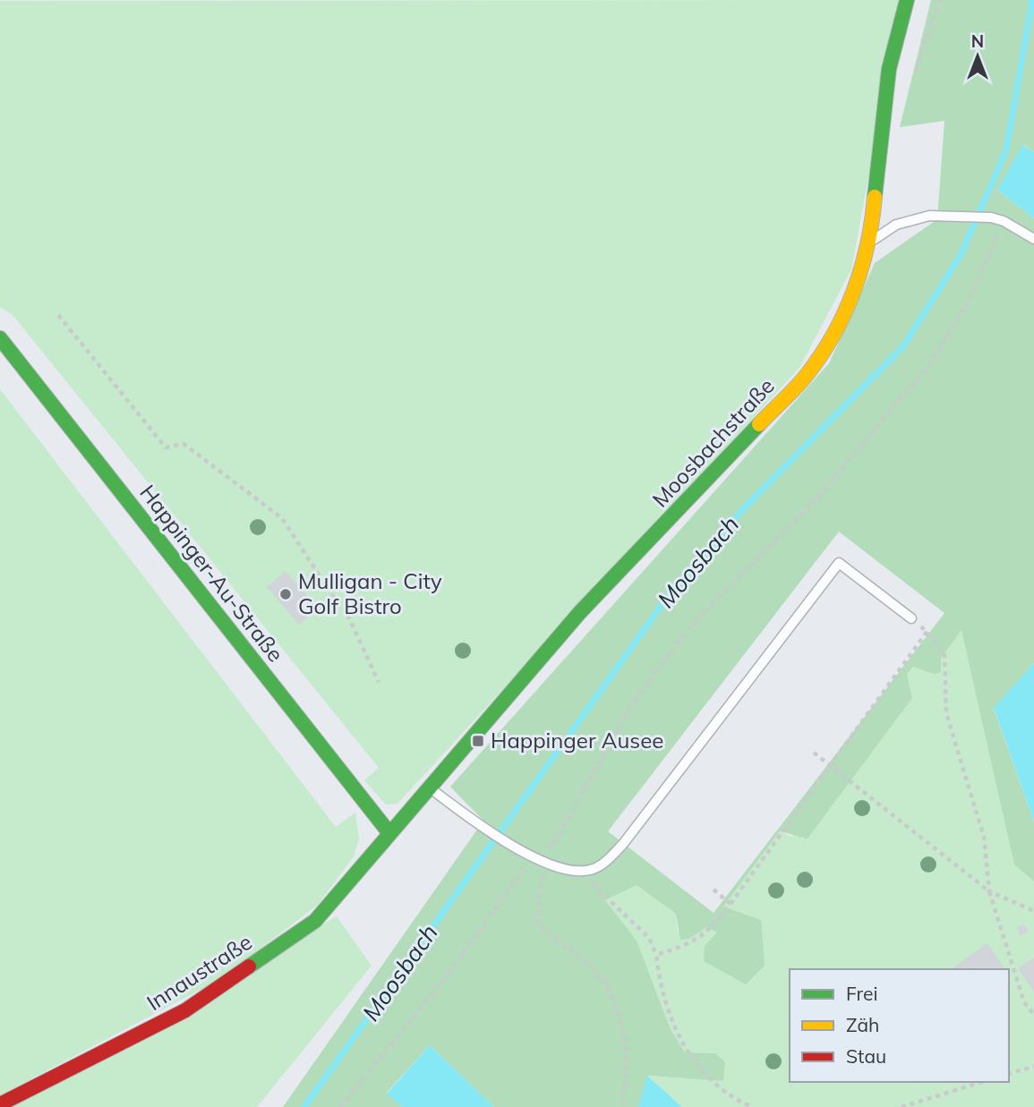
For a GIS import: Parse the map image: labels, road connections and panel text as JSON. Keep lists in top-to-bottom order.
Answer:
{
  "streets": {
    "street": ["Moosbachstraße", "Happinger-Au-Straße", "Innaustraße"]
  },
  "crossings": [
    ["Moosbachstraße", "Happinger-Au-Straße"],
    ["Moosbachstraße", "Innaustraße"],
    ["Happinger-Au-Straße", "Innaustraße"]
  ],
  "water": ["Moosbach"],
  "places": {
    "other": ["Mulligan - City Golf Bistro"],
    "transit": ["Happinger Ausee"]
  },
  "legend": ["Frei", "Zäh", "Stau"],
  "north": "top"
}
